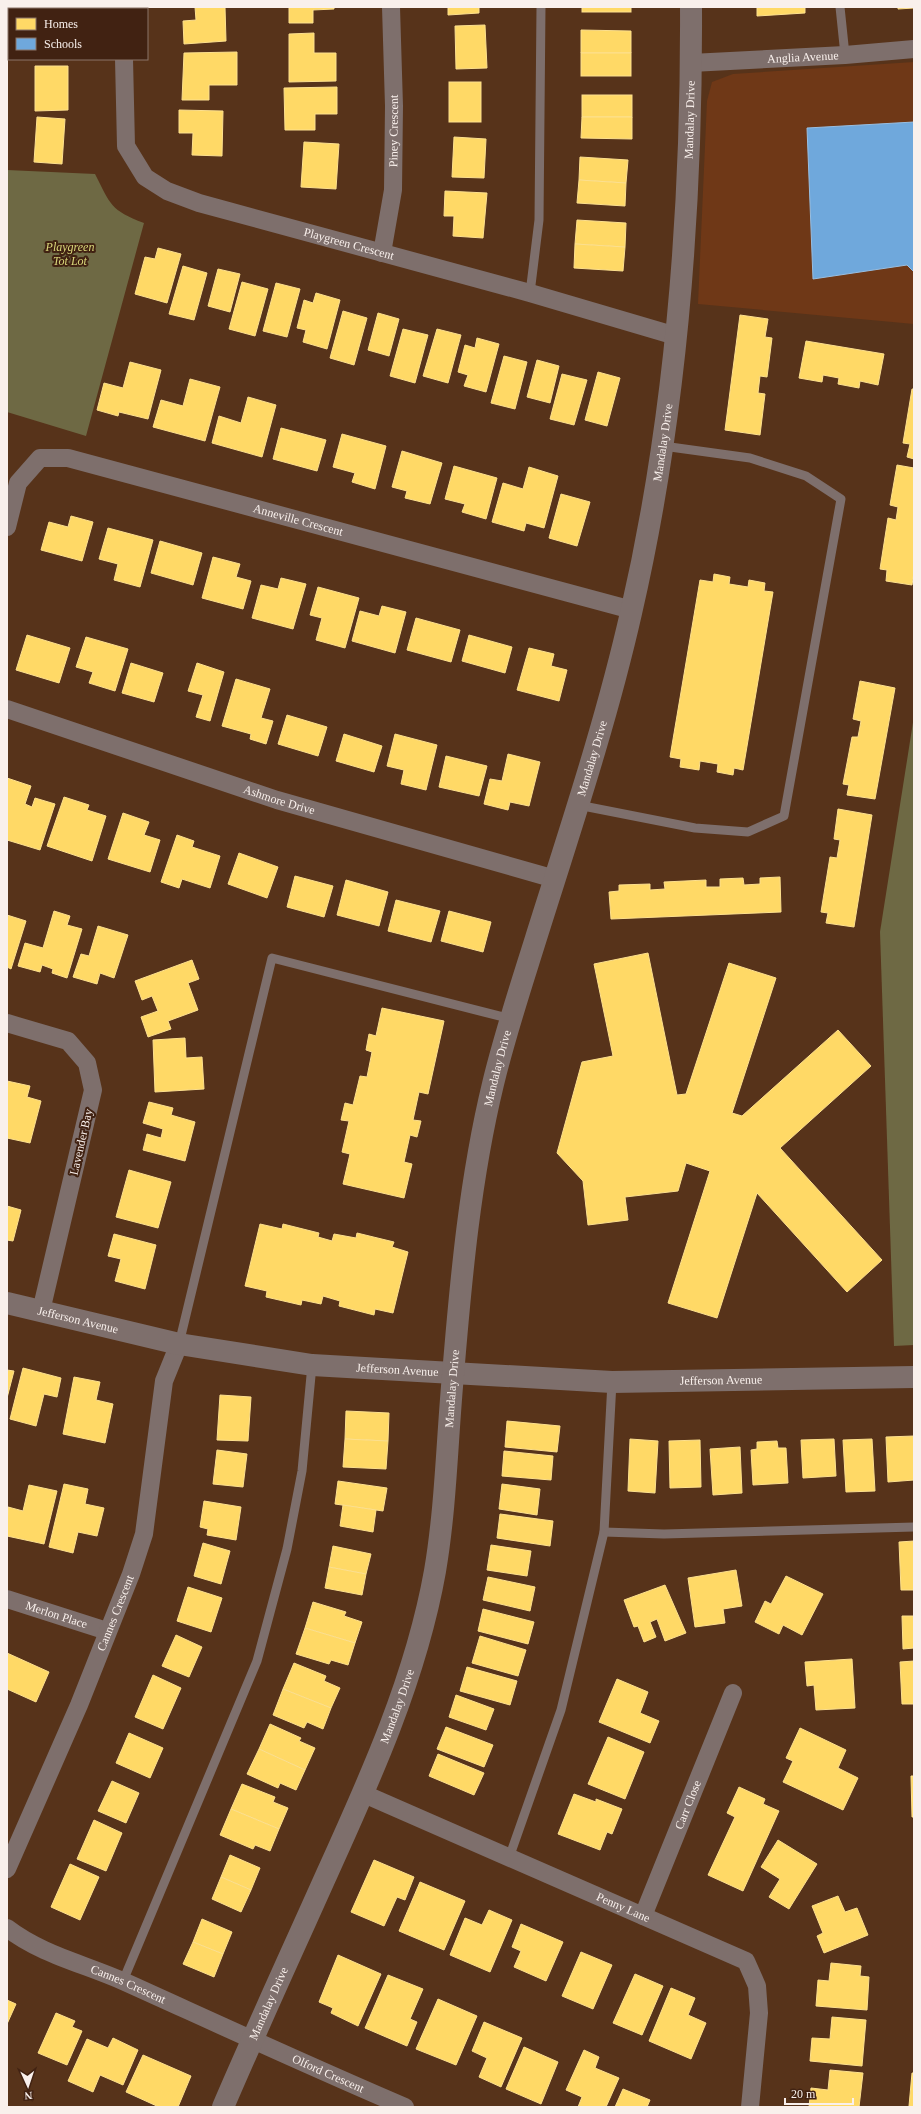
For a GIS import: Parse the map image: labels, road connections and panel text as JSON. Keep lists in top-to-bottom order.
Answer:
{
  "streets": {
    "street": [
      "Anglia Avenue",
      "Mandalay Drive",
      "Piney Crescent",
      "Playgreen Crescent",
      "Anneville Crescent",
      "Ashmore Drive",
      "Lavender Bay",
      "Jefferson Avenue",
      "Cannes Crescent",
      "Merlon Place",
      "Carr Close",
      "Penny Lane",
      "Olford Crescent"
    ]
  },
  "crossings": [
    ["Anglia Avenue", "Mandalay Drive"],
    ["Mandalay Drive", "Playgreen Crescent"],
    ["Mandalay Drive", "Anneville Crescent"],
    ["Mandalay Drive", "Ashmore Drive"],
    ["Mandalay Drive", "Jefferson Avenue"],
    ["Mandalay Drive", "Cannes Crescent"],
    ["Mandalay Drive", "Penny Lane"],
    ["Mandalay Drive", "Olford Crescent"],
    ["Piney Crescent", "Playgreen Crescent"],
    ["Lavender Bay", "Jefferson Avenue"],
    ["Jefferson Avenue", "Cannes Crescent"],
    ["Cannes Crescent", "Merlon Place"],
    ["Cannes Crescent", "Olford Crescent"],
    ["Carr Close", "Penny Lane"]
  ],
  "parks": ["Playgreen Tot Lot"],
  "legend": ["Homes", "Schools"],
  "scale_bar": "20 m",
  "north": "bottom"
}
